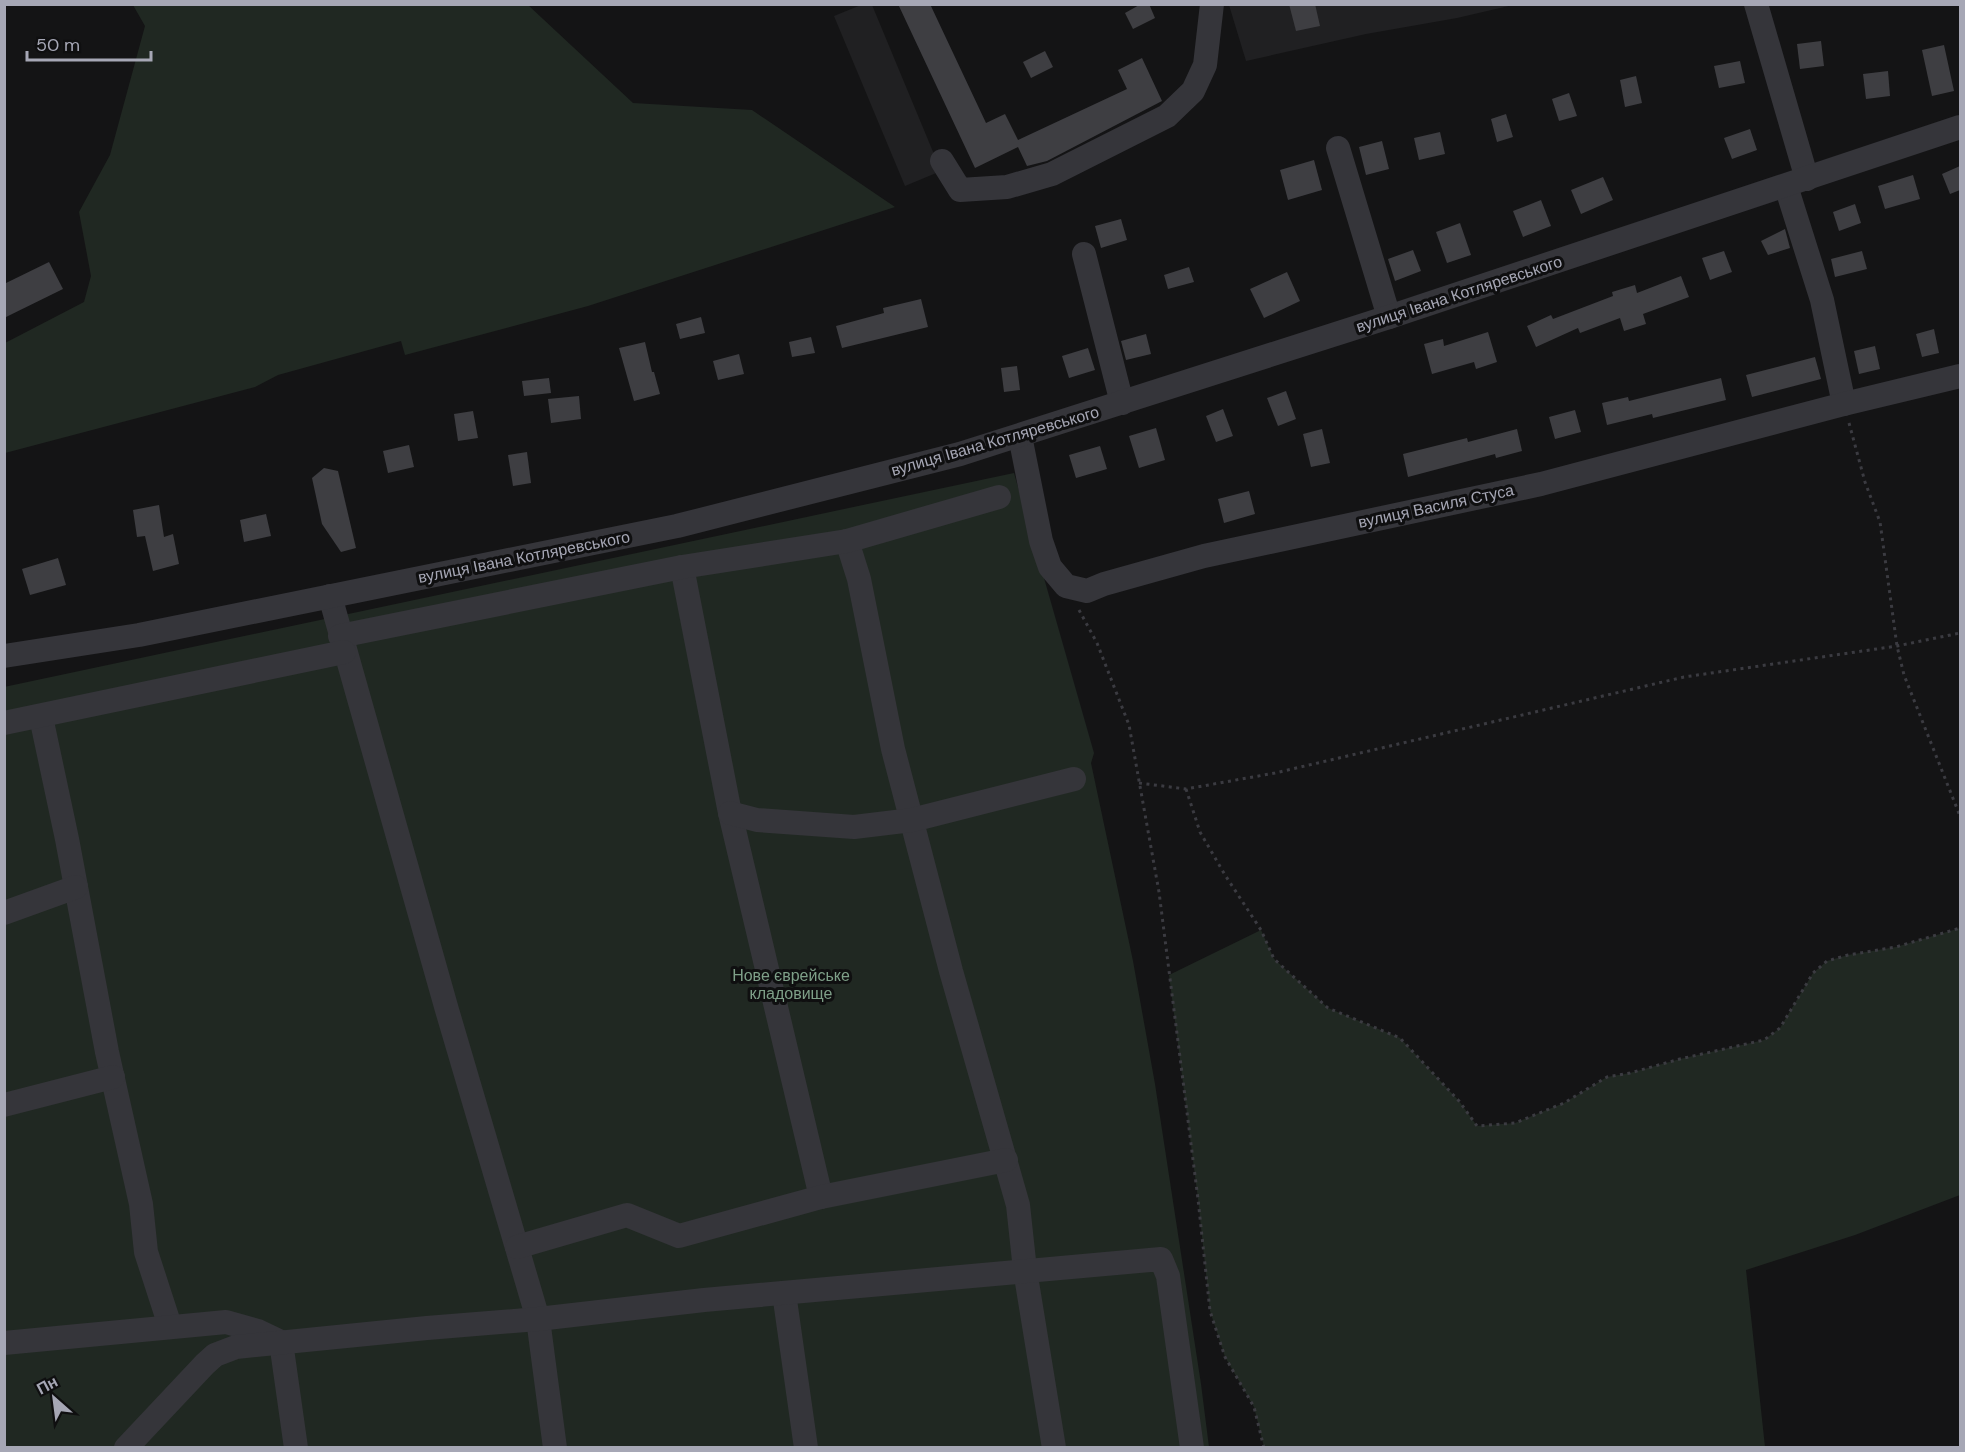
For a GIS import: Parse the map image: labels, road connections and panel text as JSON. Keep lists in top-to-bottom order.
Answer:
{
  "streets": {
    "street": ["вулиця Івана Котляревського", "вулиця Василя Стуса"]
  },
  "parks": ["Нове єврейське кладовище"],
  "scale_bar": "50 m",
  "north": "top left"
}
